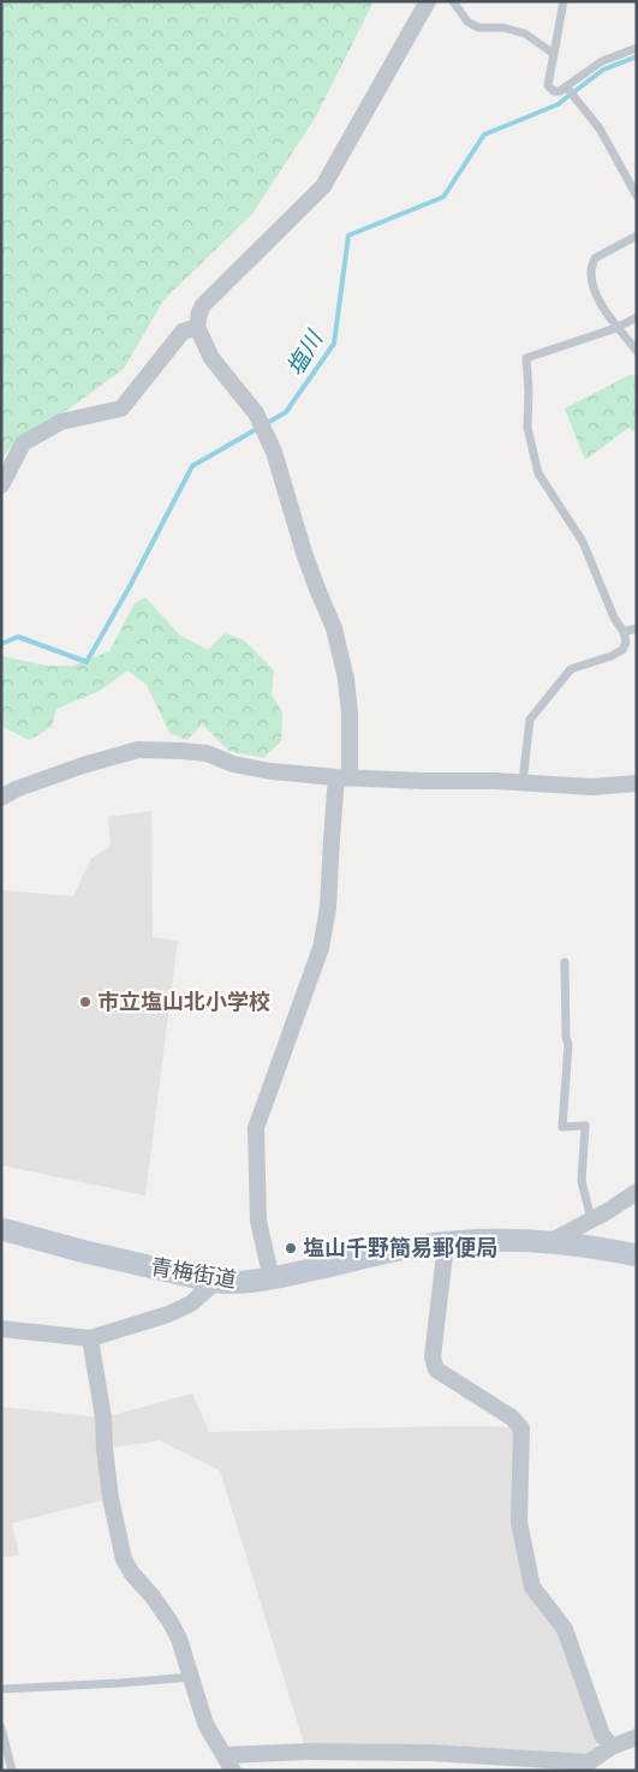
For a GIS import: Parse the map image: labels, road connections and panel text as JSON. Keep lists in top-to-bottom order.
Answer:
{
  "streets": {
    "street": ["青梅街道"]
  },
  "water": ["塩川"],
  "places": ["市立塩山北小学校", "塩山千野簡易郵便局"]
}
